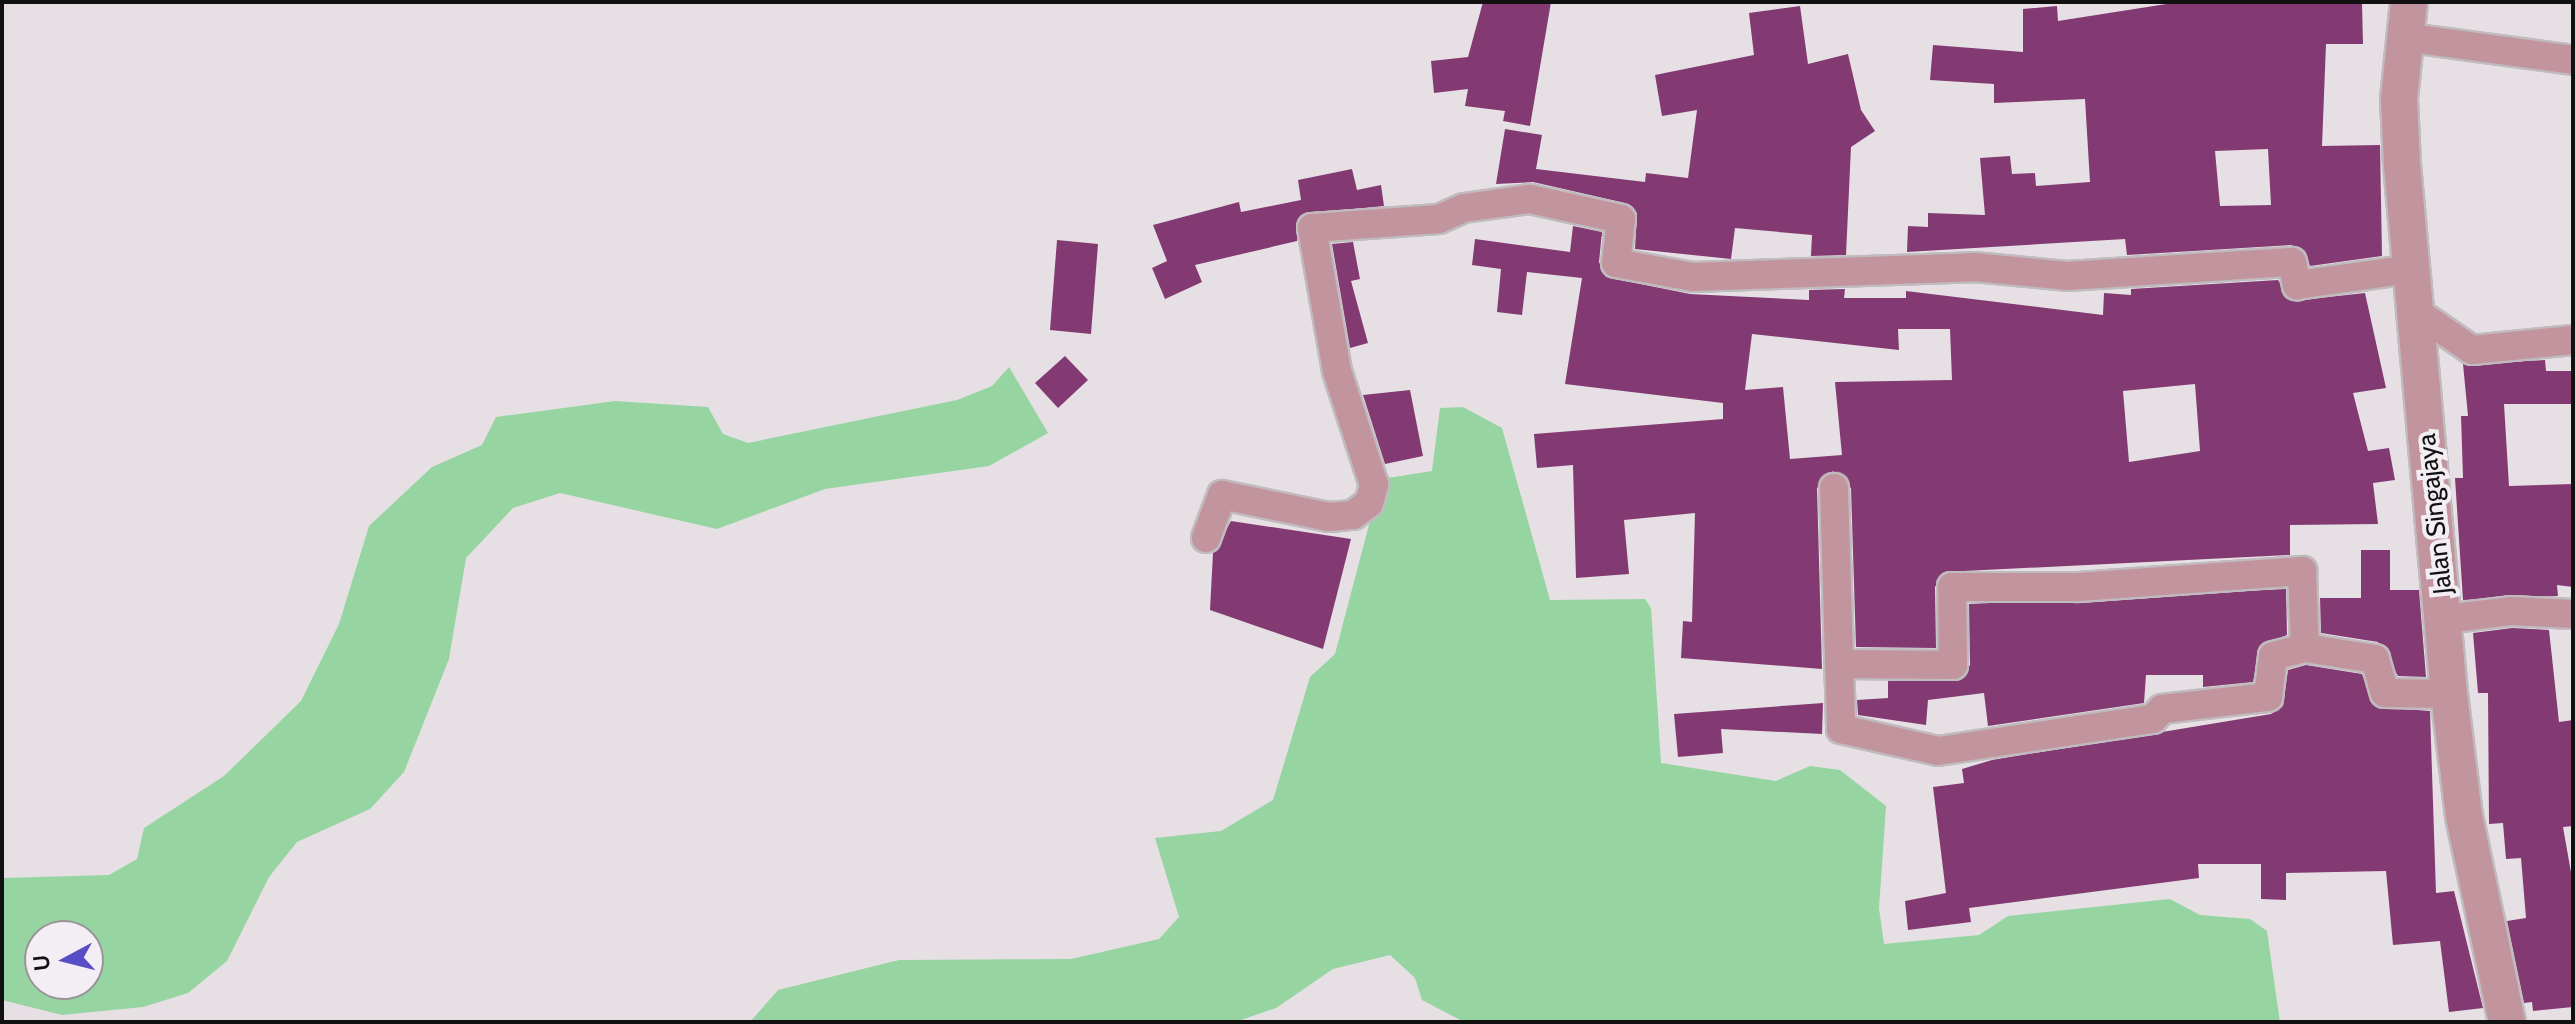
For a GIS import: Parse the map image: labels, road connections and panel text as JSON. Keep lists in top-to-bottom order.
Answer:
{
  "streets": {
    "street": ["Jalan Singajaya"]
  },
  "north": "left"
}
